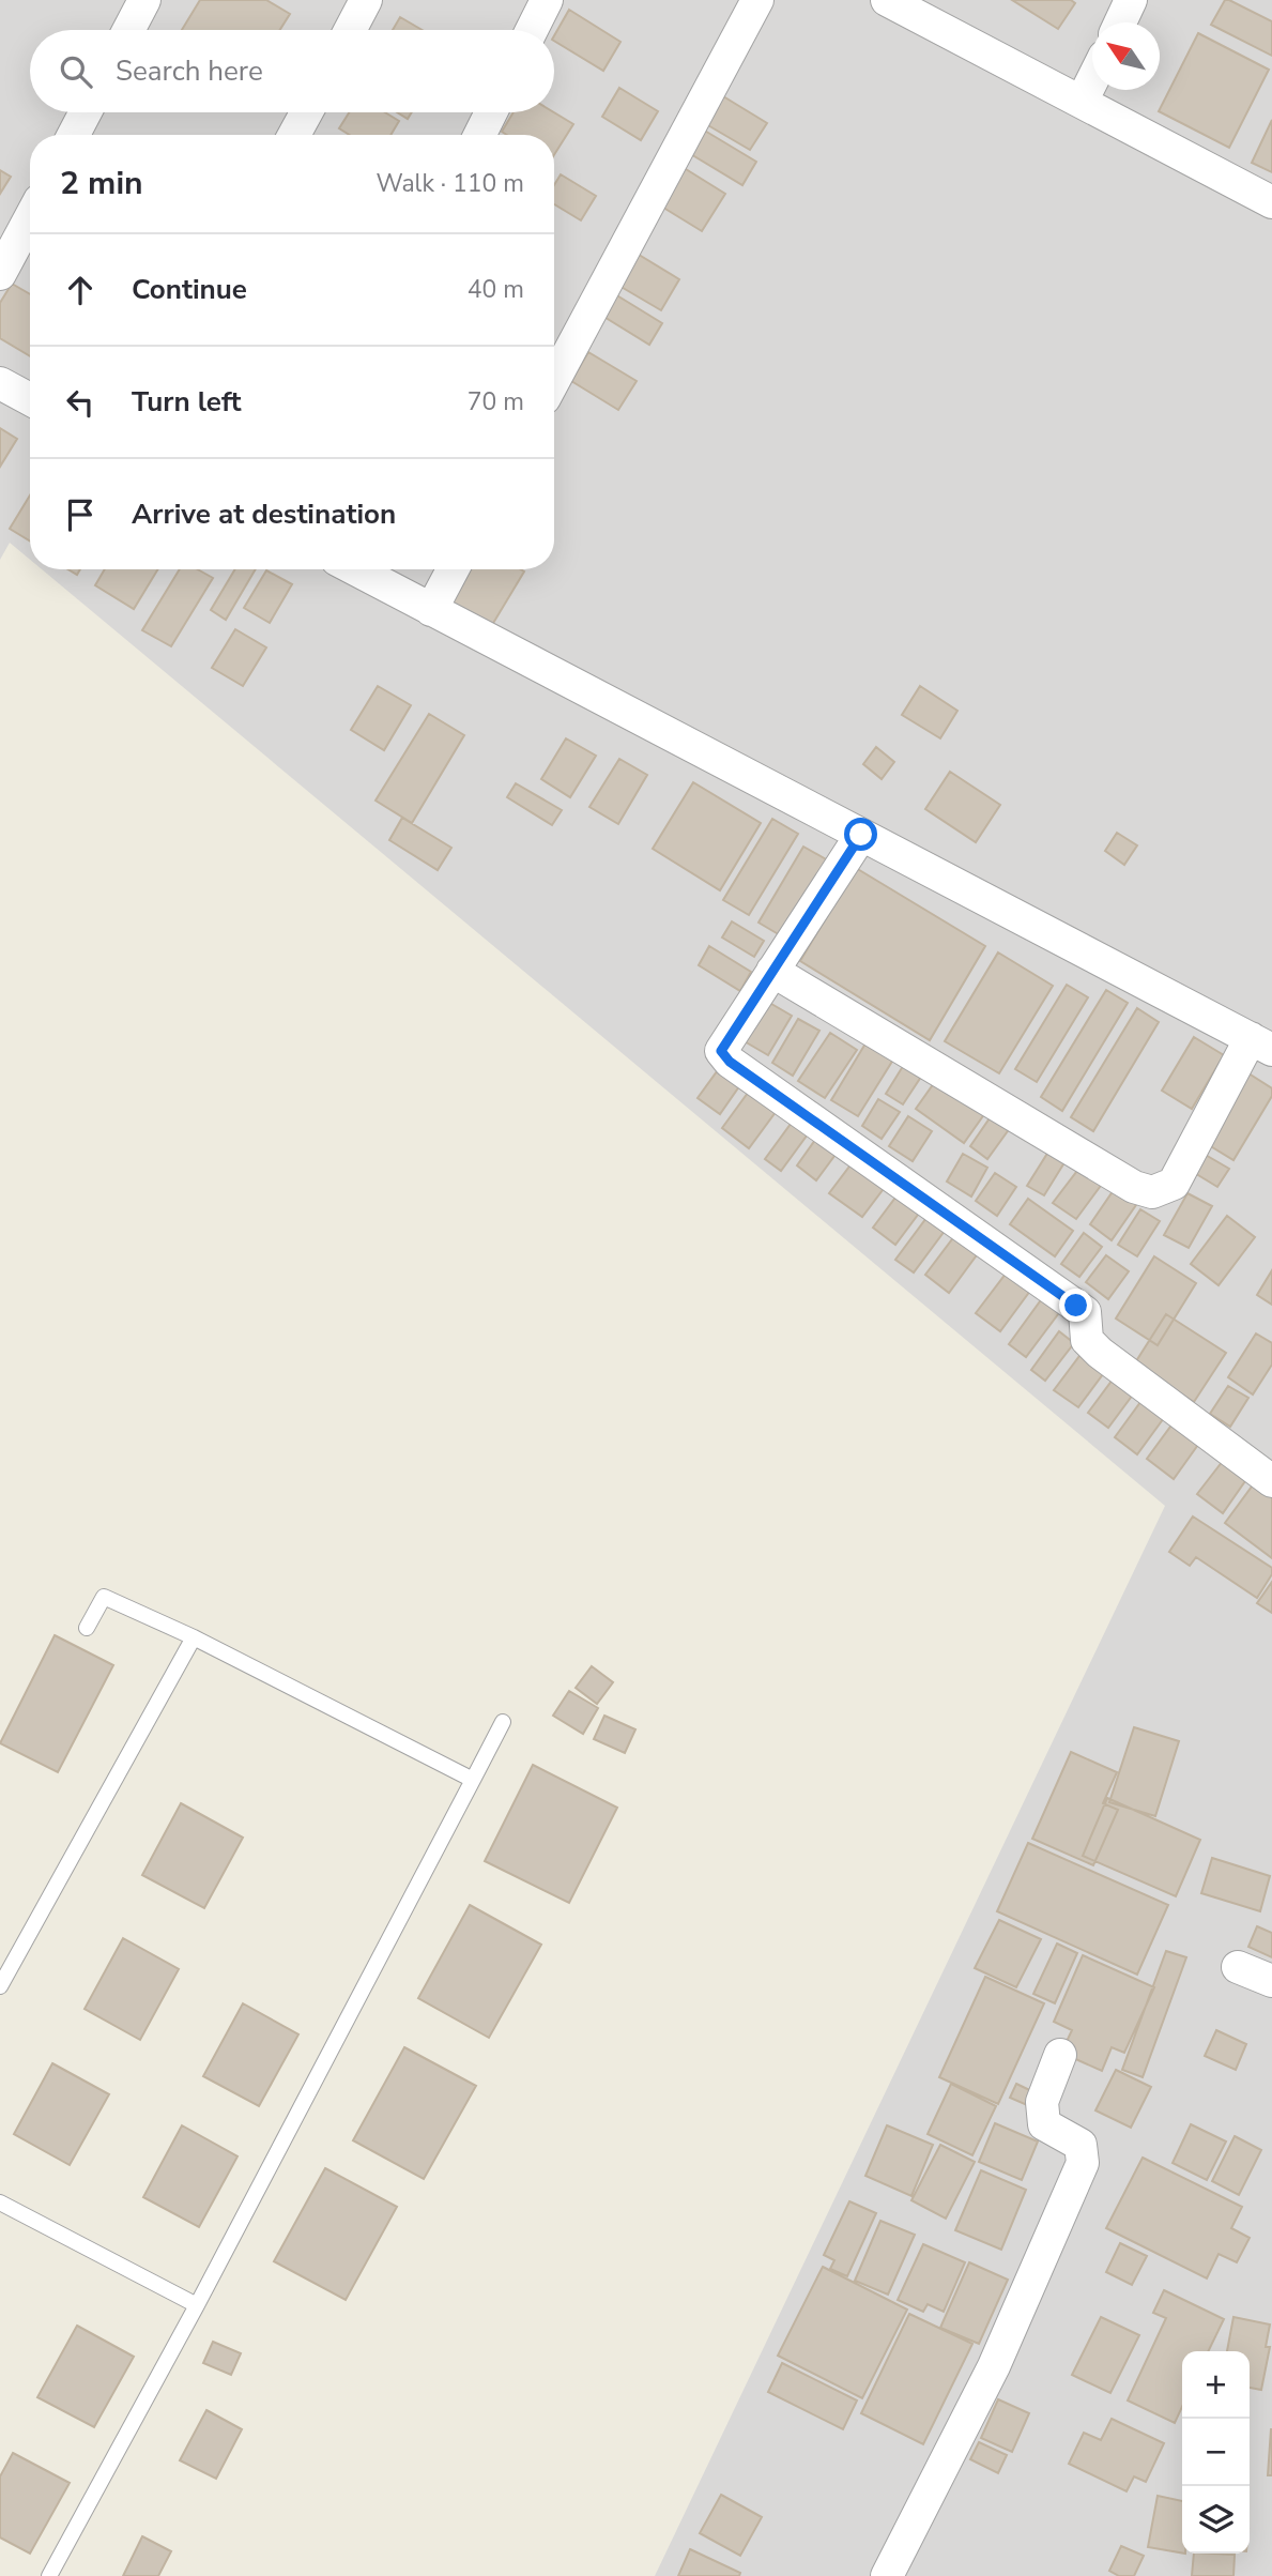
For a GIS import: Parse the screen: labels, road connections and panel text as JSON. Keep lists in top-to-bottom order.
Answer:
{
  "north": "top left",
  "page": {
    "search": "Search here",
    "heading": ["2 min", "Walk · 110 m"],
    "list": [
      ["Continue", "40 m"],
      ["Turn left", "70 m"],
      "Arrive at destination"
    ],
    "map_buttons": ["+", "−"]
  }
}
